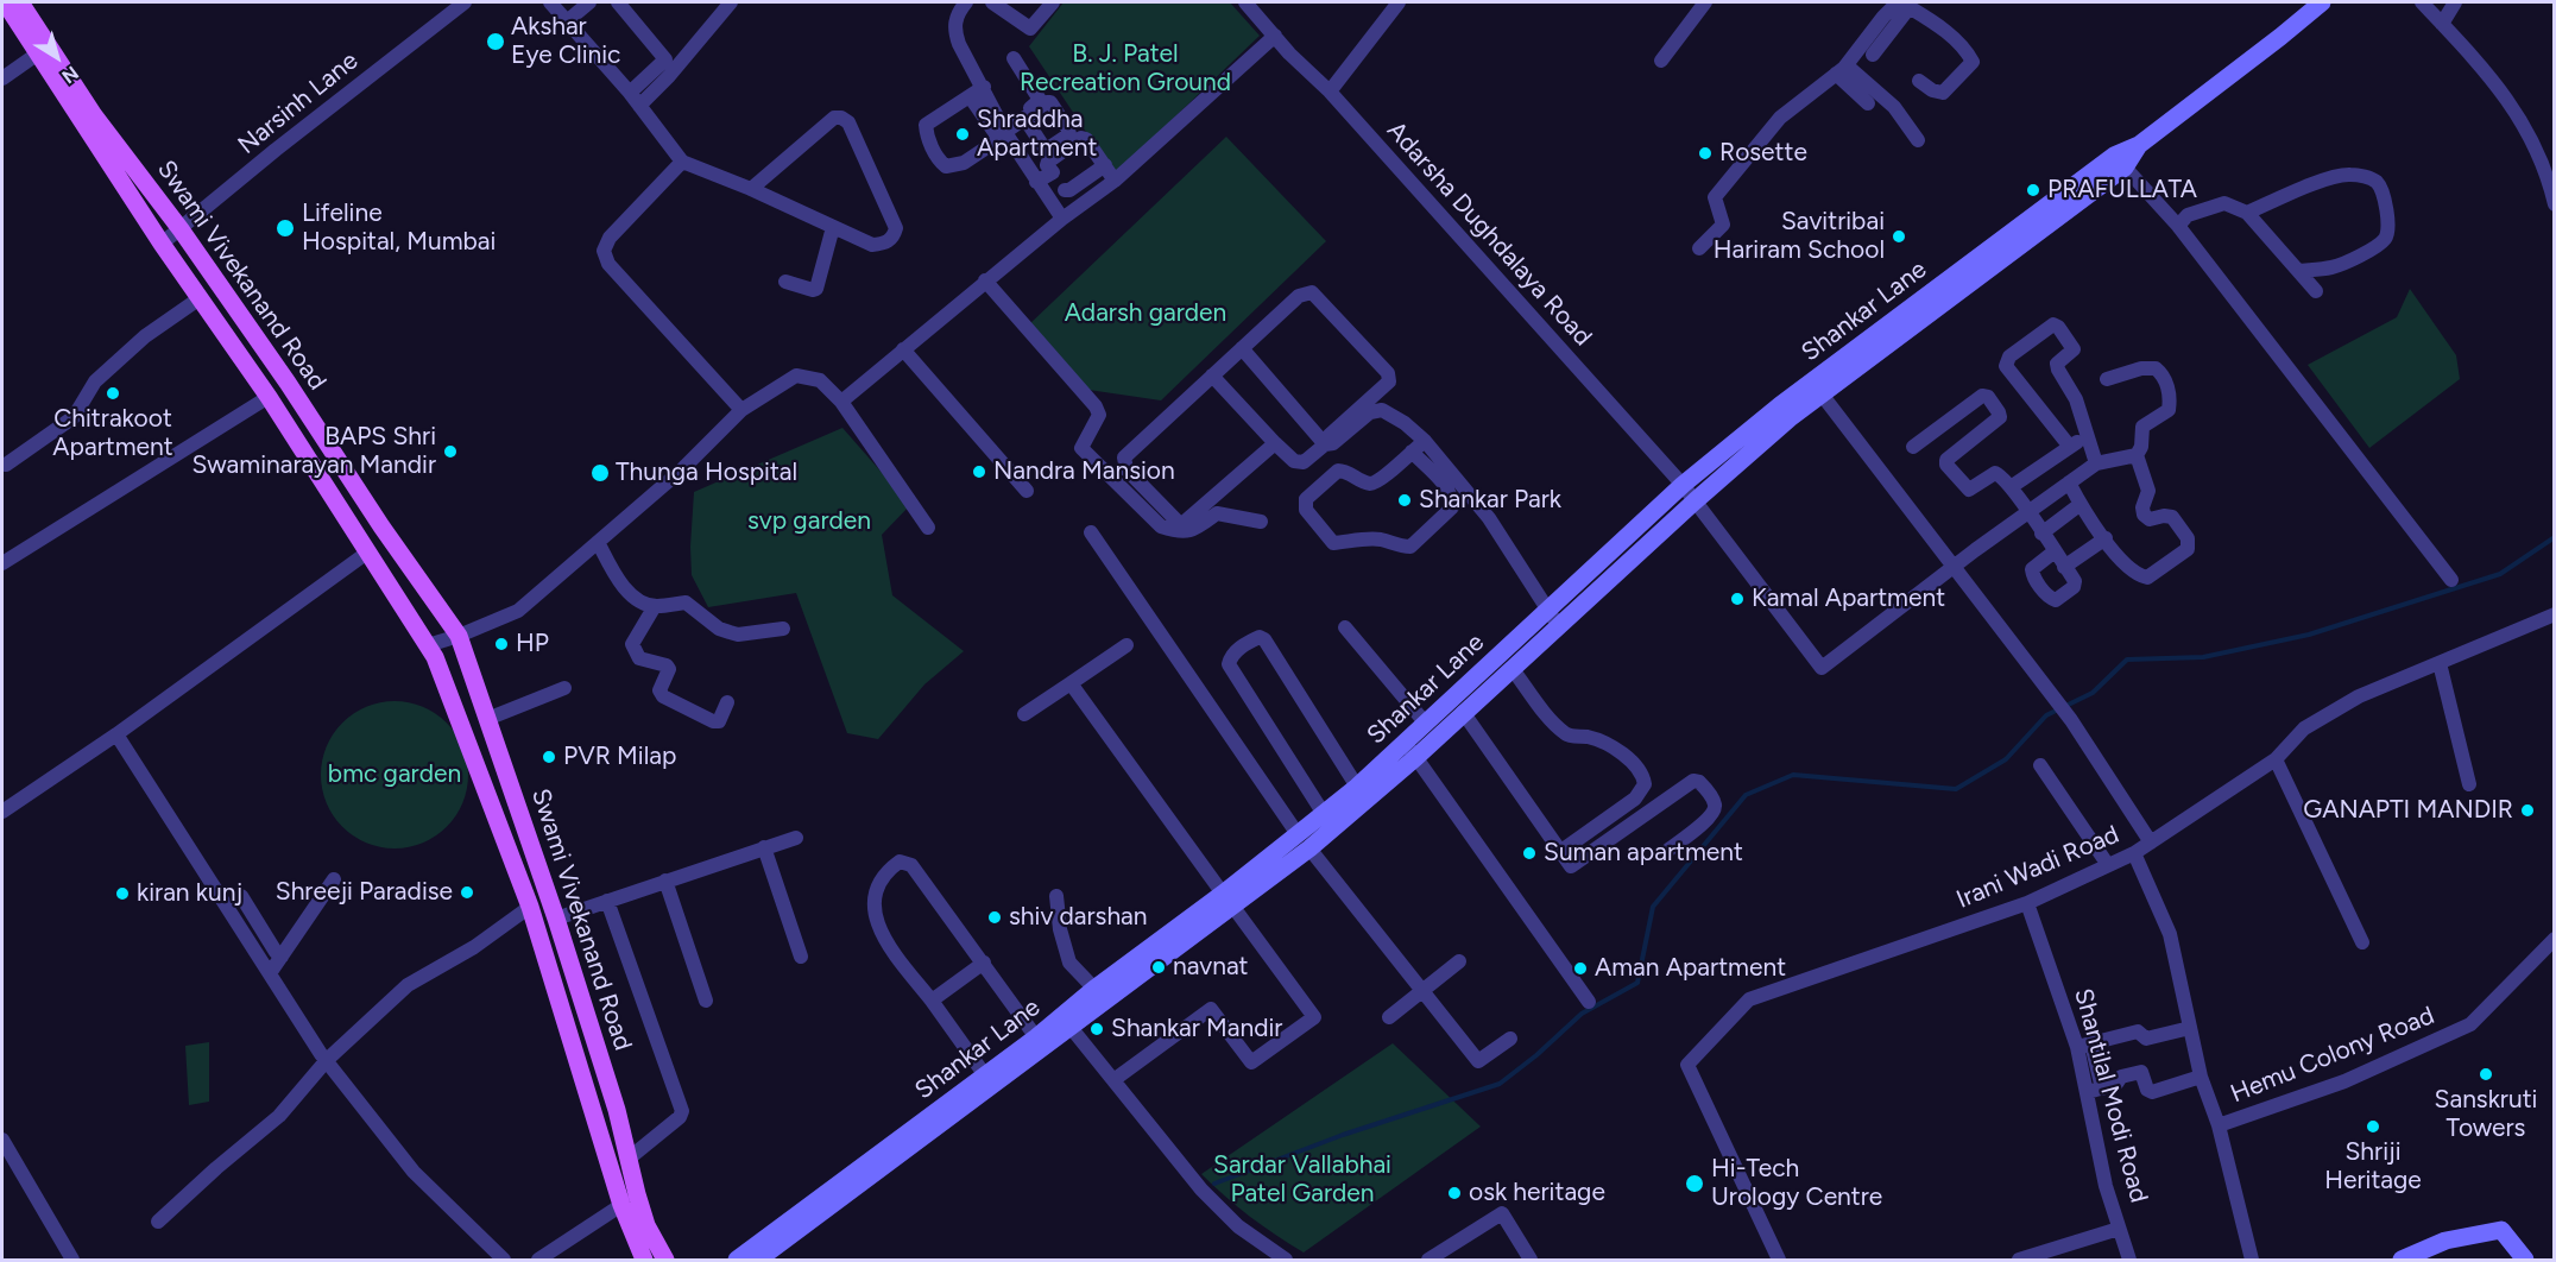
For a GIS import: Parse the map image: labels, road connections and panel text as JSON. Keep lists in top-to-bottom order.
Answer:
{
  "streets": {
    "main road": ["Swami Vivekanand Road"],
    "street": [
      "Narsinh Lane",
      "Adarsha Dughdalaya Road",
      "Shankar Lane",
      "Irani Wadi Road",
      "Hemu Colony Road",
      "Shantilal Modi Road"
    ]
  },
  "crossings": [
    ["Narsinh Lane", "Swami Vivekanand Road"],
    ["Adarsha Dughdalaya Road", "Shankar Lane"],
    ["Irani Wadi Road", "Hemu Colony Road"],
    ["Irani Wadi Road", "Shantilal Modi Road"]
  ],
  "parks": [
    "B. J. Patel Recreation Ground",
    "Adarsh garden",
    "svp garden",
    "bmc garden",
    "Sardar Vallabhai Patel Garden"
  ],
  "places": [
    "Akshar Eye Clinic",
    "Shraddha Apartment",
    "Rosette",
    "PRAFULLATA",
    "Lifeline Hospital, Mumbai",
    "Savitribai Hariram School",
    "Chitrakoot Apartment",
    "BAPS Shri Swaminarayan Mandir",
    "Nandra Mansion",
    "Thunga Hospital",
    "Shankar Park",
    "Kamal Apartment",
    "HP",
    "PVR Milap",
    "GANAPTI MANDIR",
    "Suman apartment",
    "Shreeji Paradise",
    "kiran kunj",
    "shiv darshan",
    "navnat",
    "Aman Apartment",
    "Shankar Mandir",
    "Sanskruti Towers",
    "Shriji Heritage",
    "Hi-Tech Urology Centre",
    "osk heritage"
  ],
  "north": "bottom right"
}
